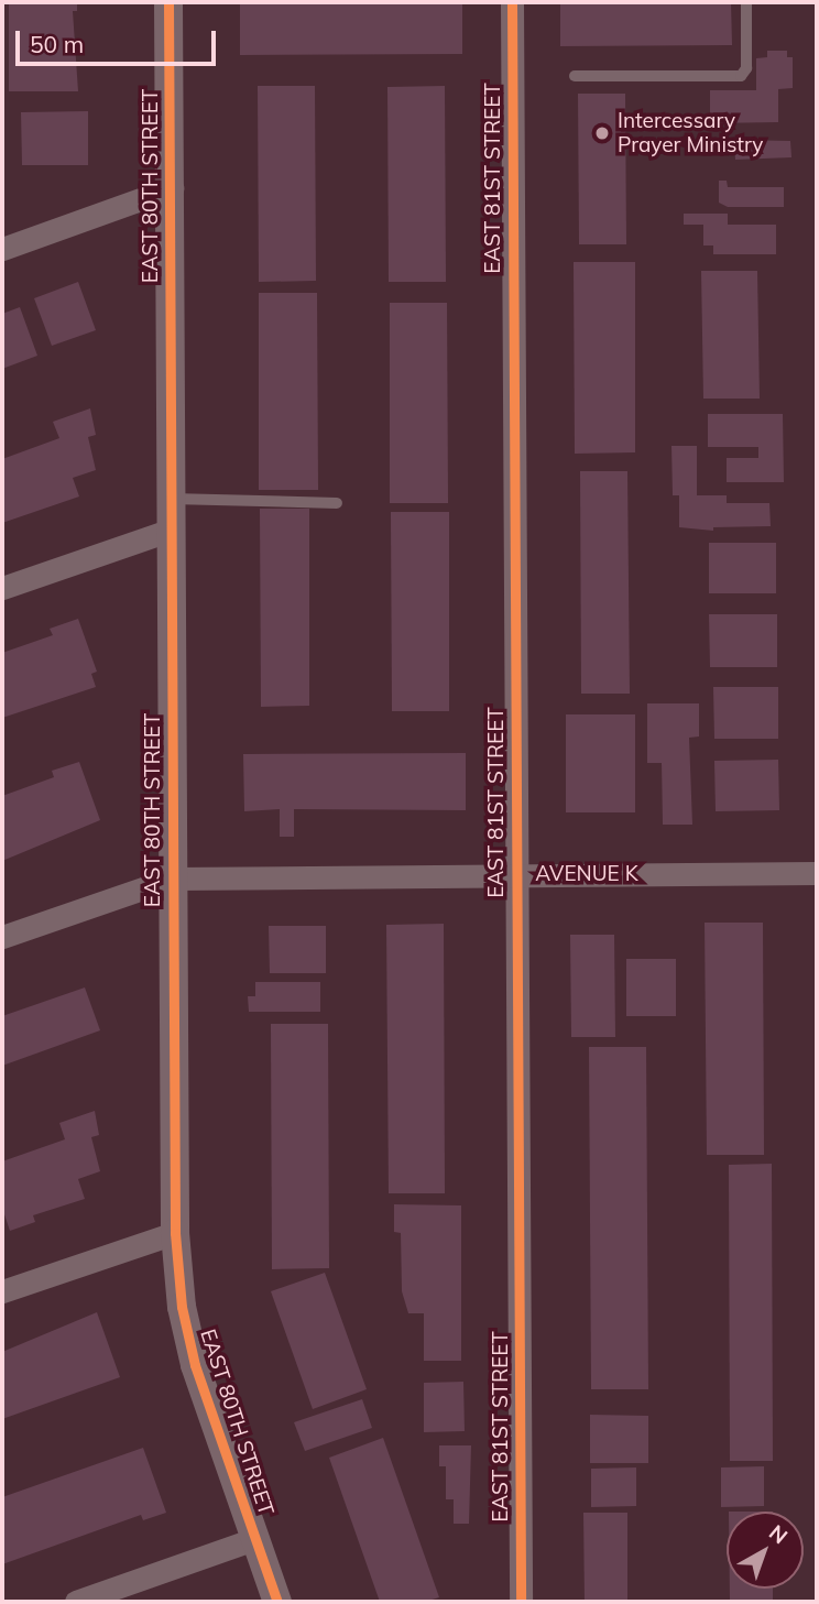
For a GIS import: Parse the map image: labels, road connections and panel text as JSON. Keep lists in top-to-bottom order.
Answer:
{
  "streets": {
    "street": ["EAST 81ST STREET", "EAST 80TH STREET", "AVENUE K"]
  },
  "crossings": [
    ["EAST 81ST STREET", "AVENUE K"],
    ["EAST 80TH STREET", "AVENUE K"]
  ],
  "places": ["Intercessary Prayer Ministry"],
  "scale_bar": "50 m",
  "north": "top right"
}
